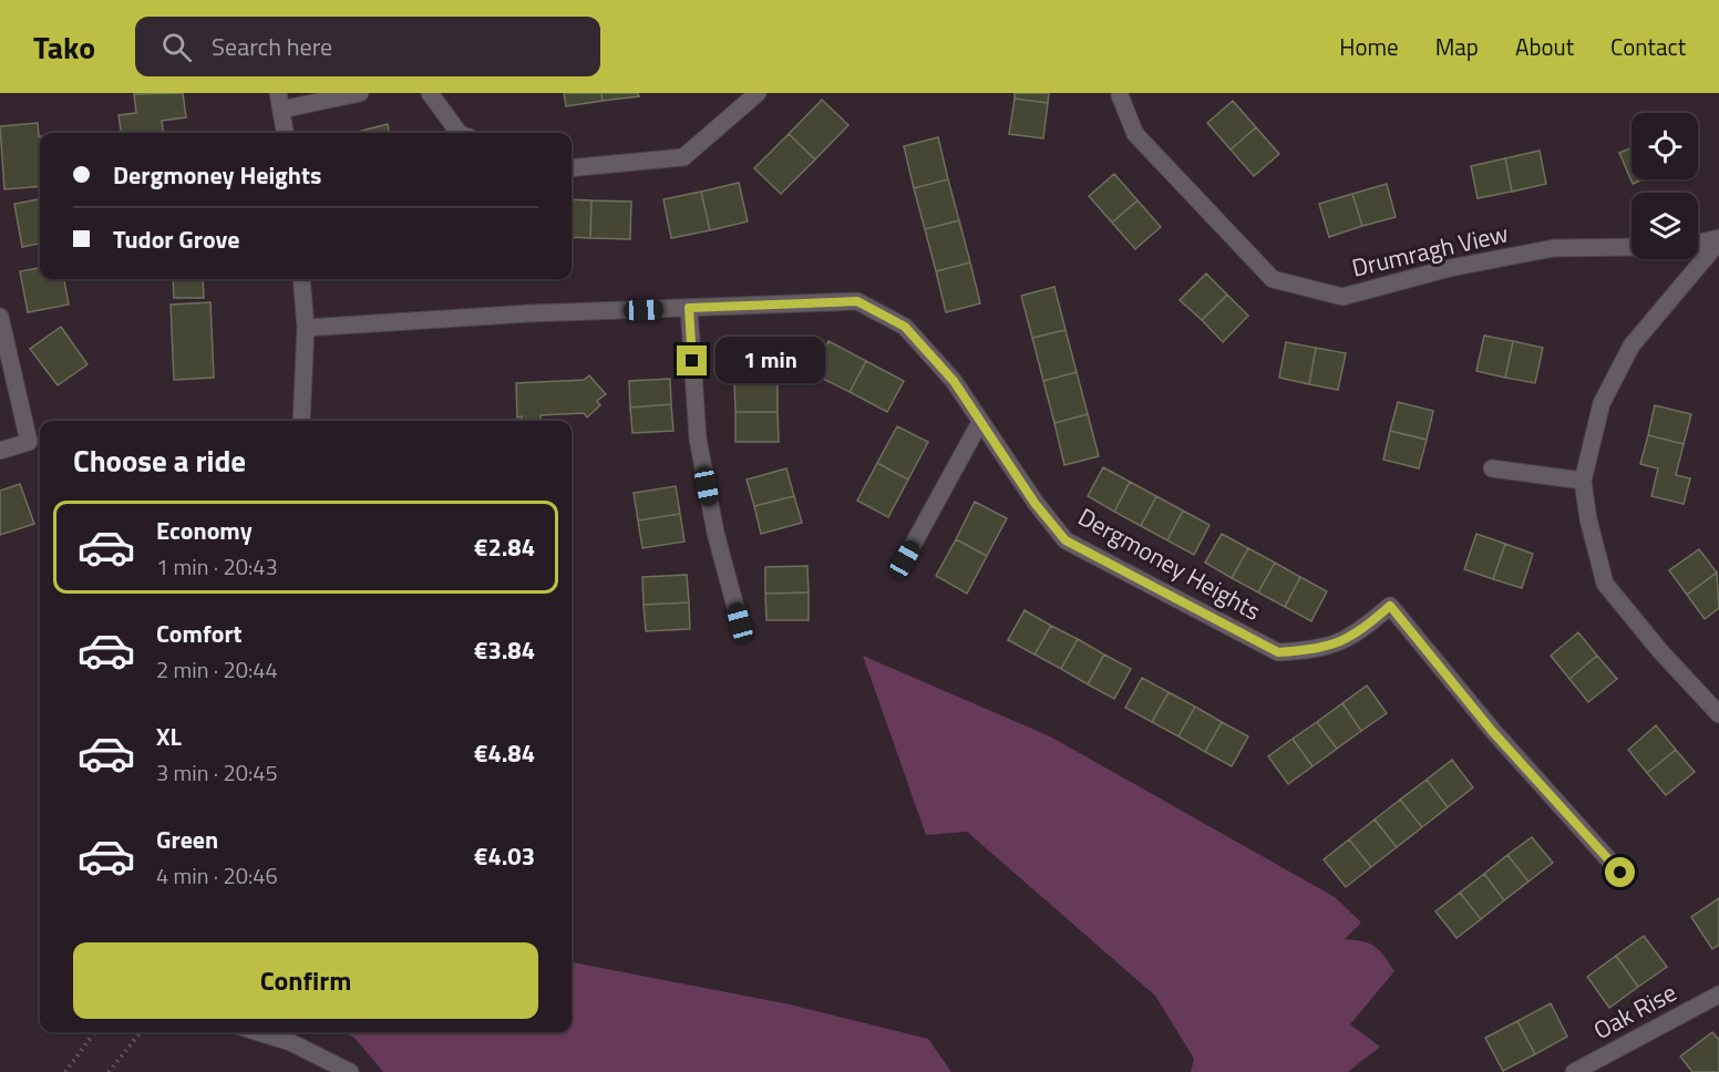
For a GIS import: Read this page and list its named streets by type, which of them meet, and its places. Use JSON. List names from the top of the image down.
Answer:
{
  "streets": {
    "street": ["Drumragh View", "Dergmoney Heights", "Oak Rise"]
  },
  "page": {
    "header": "Tako",
    "search": "Search here",
    "nav": [
      "Home",
      "Map",
      "About",
      "Contact"
    ],
    "banner": ["Dergmoney Heights", "Tudor Grove"],
    "bubble": "1 min",
    "heading": "Choose a ride",
    "list": [
      {
        "name": "Economy",
        "note": "1 min · 20:43",
        "value": "€2.84"
      },
      {
        "name": "Comfort",
        "note": "2 min · 20:44",
        "value": "€3.84"
      },
      {
        "name": "XL",
        "note": "3 min · 20:45",
        "value": "€4.84"
      },
      {
        "name": "Green",
        "note": "4 min · 20:46",
        "value": "€4.03"
      }
    ],
    "buttons": "Confirm"
  }
}
